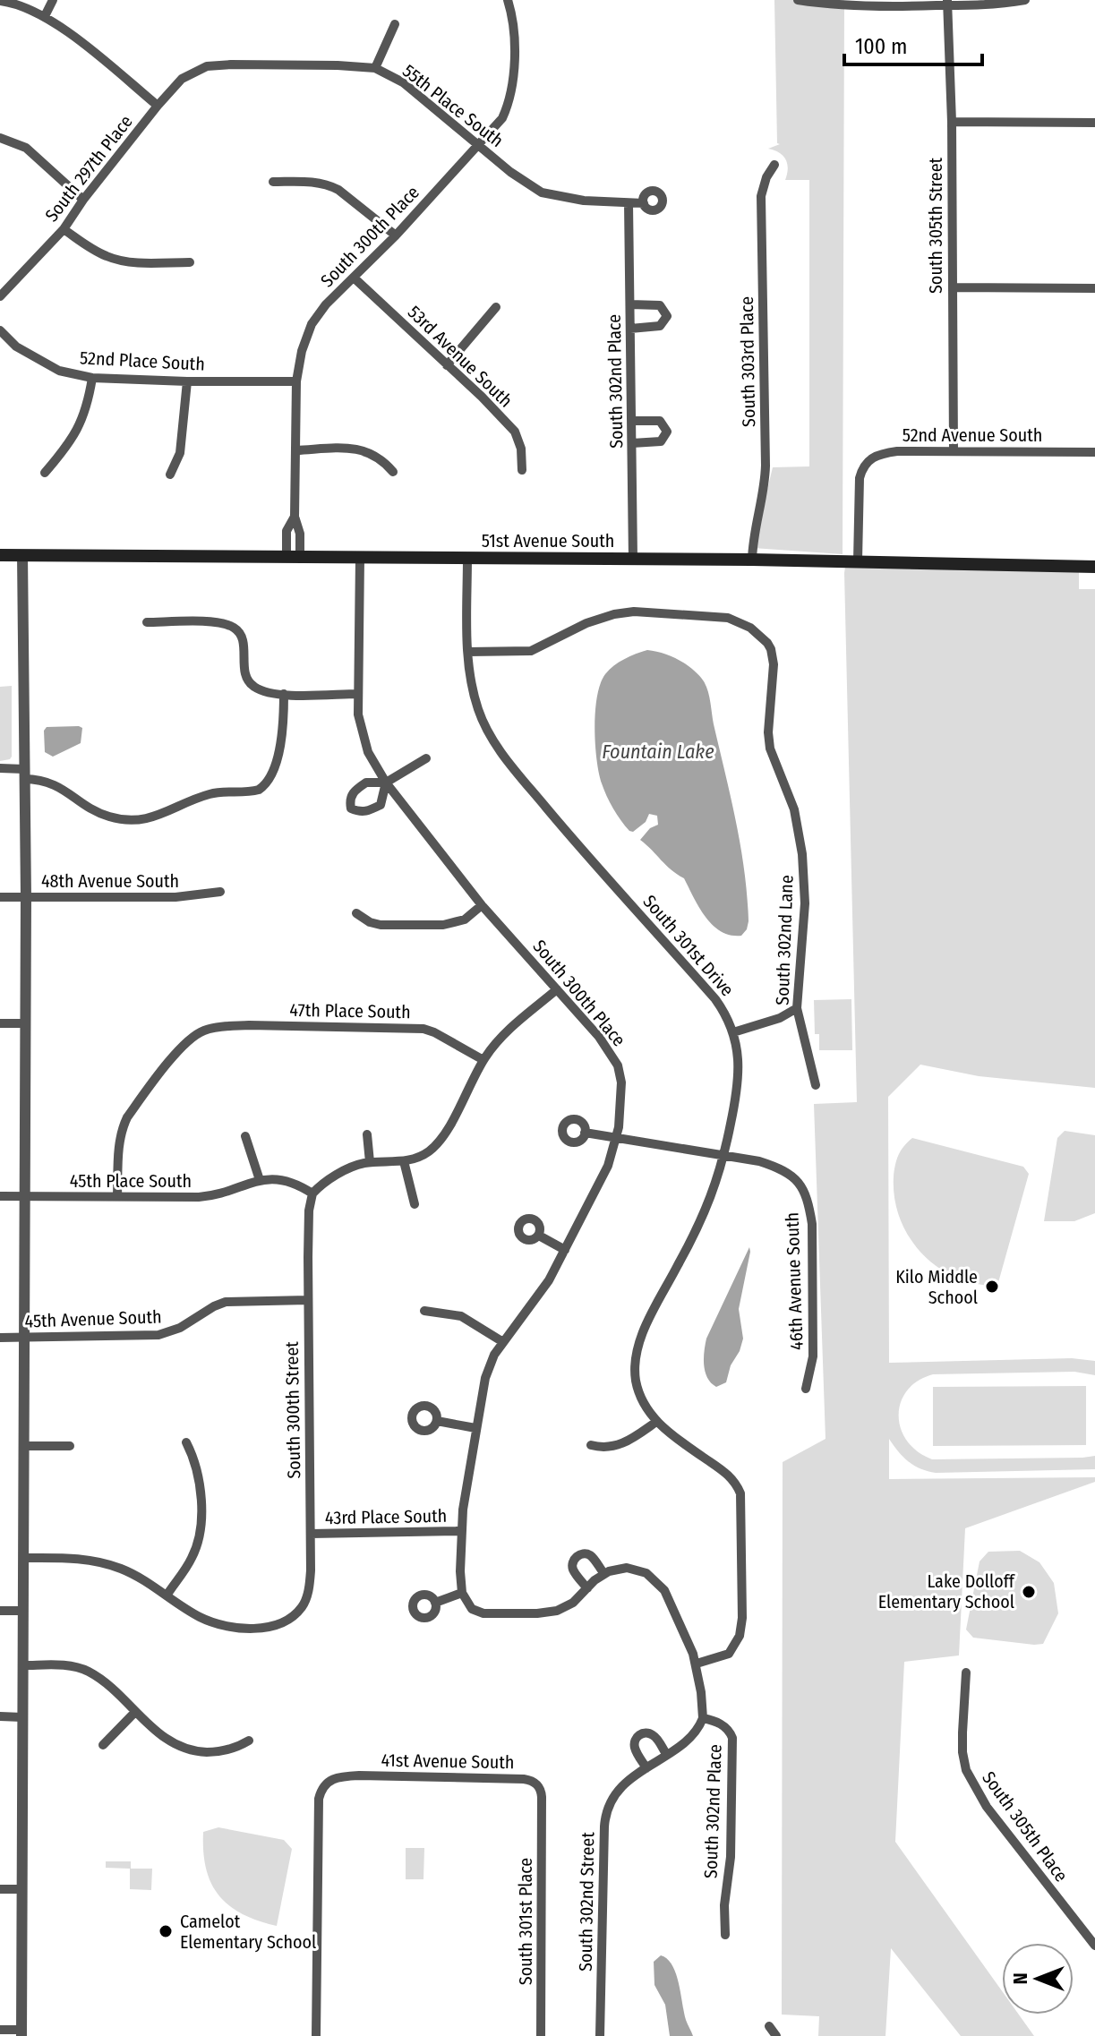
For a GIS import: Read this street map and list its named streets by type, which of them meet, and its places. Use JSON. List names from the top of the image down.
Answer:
{
  "streets": {
    "main road": ["51st Avenue South"],
    "street": [
      "55th Place South",
      "South 297th Place",
      "South 305th Street",
      "South 300th Place",
      "53rd Avenue South",
      "52nd Place South",
      "South 303rd Place",
      "South 302nd Place",
      "52nd Avenue South",
      "48th Avenue South",
      "South 302nd Lane",
      "South 301st Drive",
      "47th Place South",
      "45th Place South",
      "46th Avenue South",
      "45th Avenue South",
      "South 300th Street",
      "43rd Place South",
      "41st Avenue South",
      "South 305th Place",
      "South 302nd Street",
      "South 301st Place"
    ]
  },
  "crossings": [
    ["55th Place South", "South 297th Place"],
    ["55th Place South", "South 300th Place"],
    ["55th Place South", "South 302nd Place"],
    ["South 305th Street", "52nd Avenue South"],
    ["South 300th Place", "53rd Avenue South"],
    ["South 300th Place", "52nd Place South"],
    ["South 300th Place", "51st Avenue South"],
    ["South 300th Place", "46th Avenue South"],
    ["South 300th Place", "43rd Place South"],
    ["South 303rd Place", "51st Avenue South"],
    ["South 302nd Place", "51st Avenue South"],
    ["52nd Avenue South", "51st Avenue South"],
    ["51st Avenue South", "South 301st Drive"],
    ["South 302nd Lane", "South 301st Drive"],
    ["South 301st Drive", "46th Avenue South"],
    ["47th Place South", "45th Place South"],
    ["45th Place South", "South 300th Street"],
    ["45th Avenue South", "South 300th Street"],
    ["South 300th Street", "43rd Place South"],
    ["41st Avenue South", "South 301st Place"]
  ],
  "water": ["Fountain Lake"],
  "places": ["Kilo Middle School", "Lake Dolloff Elementary School", "Camelot Elementary School"],
  "scale_bar": "100 m",
  "north": "left"
}
